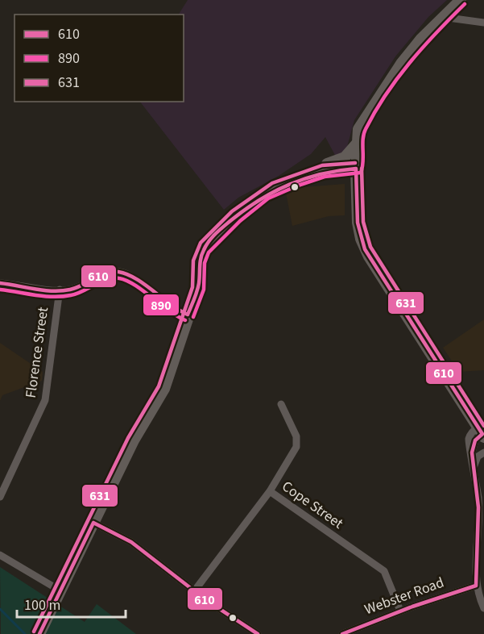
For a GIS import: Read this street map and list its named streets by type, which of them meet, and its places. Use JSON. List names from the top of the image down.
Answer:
{
  "streets": {
    "street": ["Florence Street", "Cope Street", "Webster Road"]
  },
  "crossings": [
    ["Cope Street", "Webster Road"]
  ],
  "lines": ["transit line 890", "transit line 631", "transit line 610"],
  "legend": ["610", "890", "631"],
  "scale_bar": "100 m"
}
